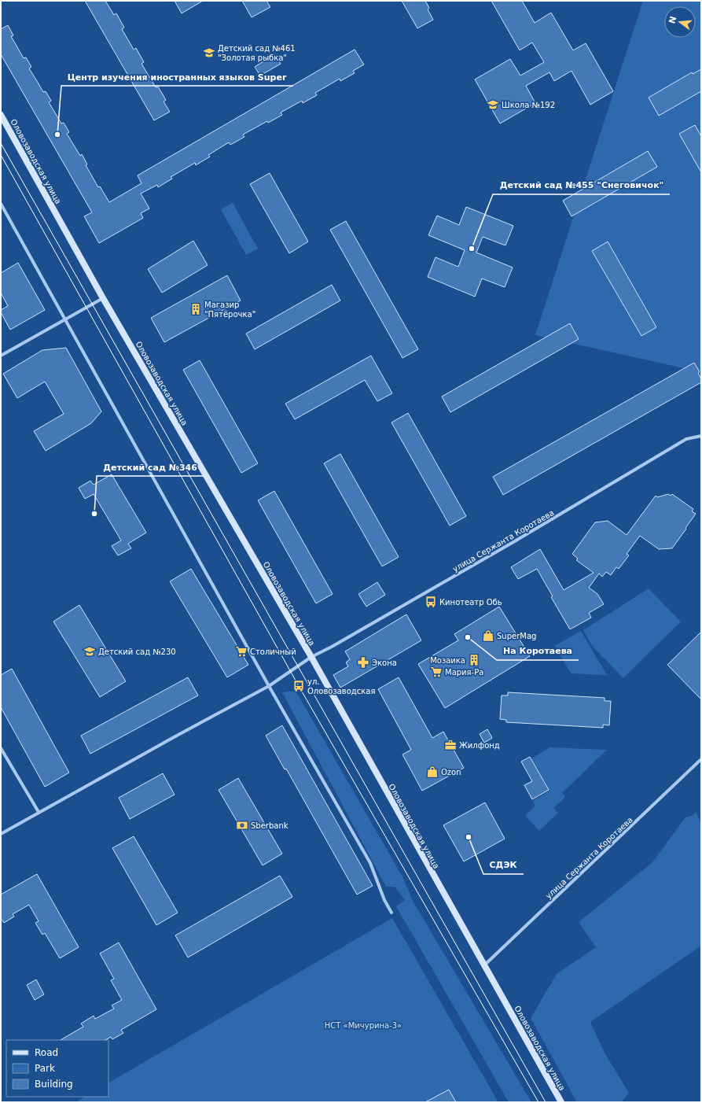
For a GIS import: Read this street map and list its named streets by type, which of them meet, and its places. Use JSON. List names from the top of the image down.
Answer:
{
  "streets": {
    "street": ["Оловозаводская улица", "улица Сержанта Коротаева"]
  },
  "crossings": [
    ["Оловозаводская улица", "улица Сержанта Коротаева"]
  ],
  "parks": ["НСТ «Мичурина-3»"],
  "places": {
    "school or university": ["Детский сад №461 \"Золотая рыбка\"", "Школа №192", "Детский сад №230"],
    "other": [
      "Центр изучения иностранных языков Super",
      "Детский сад №455 \"Снеговичок\"",
      "Детский сад №346",
      "На Коротаева",
      "СДЭК"
    ],
    "building": ["Магазир \"Пятёрочка\"", "Мозаика"],
    "bus stop": ["Кинотеатр Обь", "ул. Оловозаводская"],
    "shop": ["SuperMag", "Ozon"],
    "supermarket": ["Столичный", "Мария-Ра"],
    "pharmacy": ["Экона"],
    "office": ["Жилфонд"],
    "bank": ["Sberbank"]
  },
  "legend": ["Road", "Park", "Building"],
  "north": "left"
}
